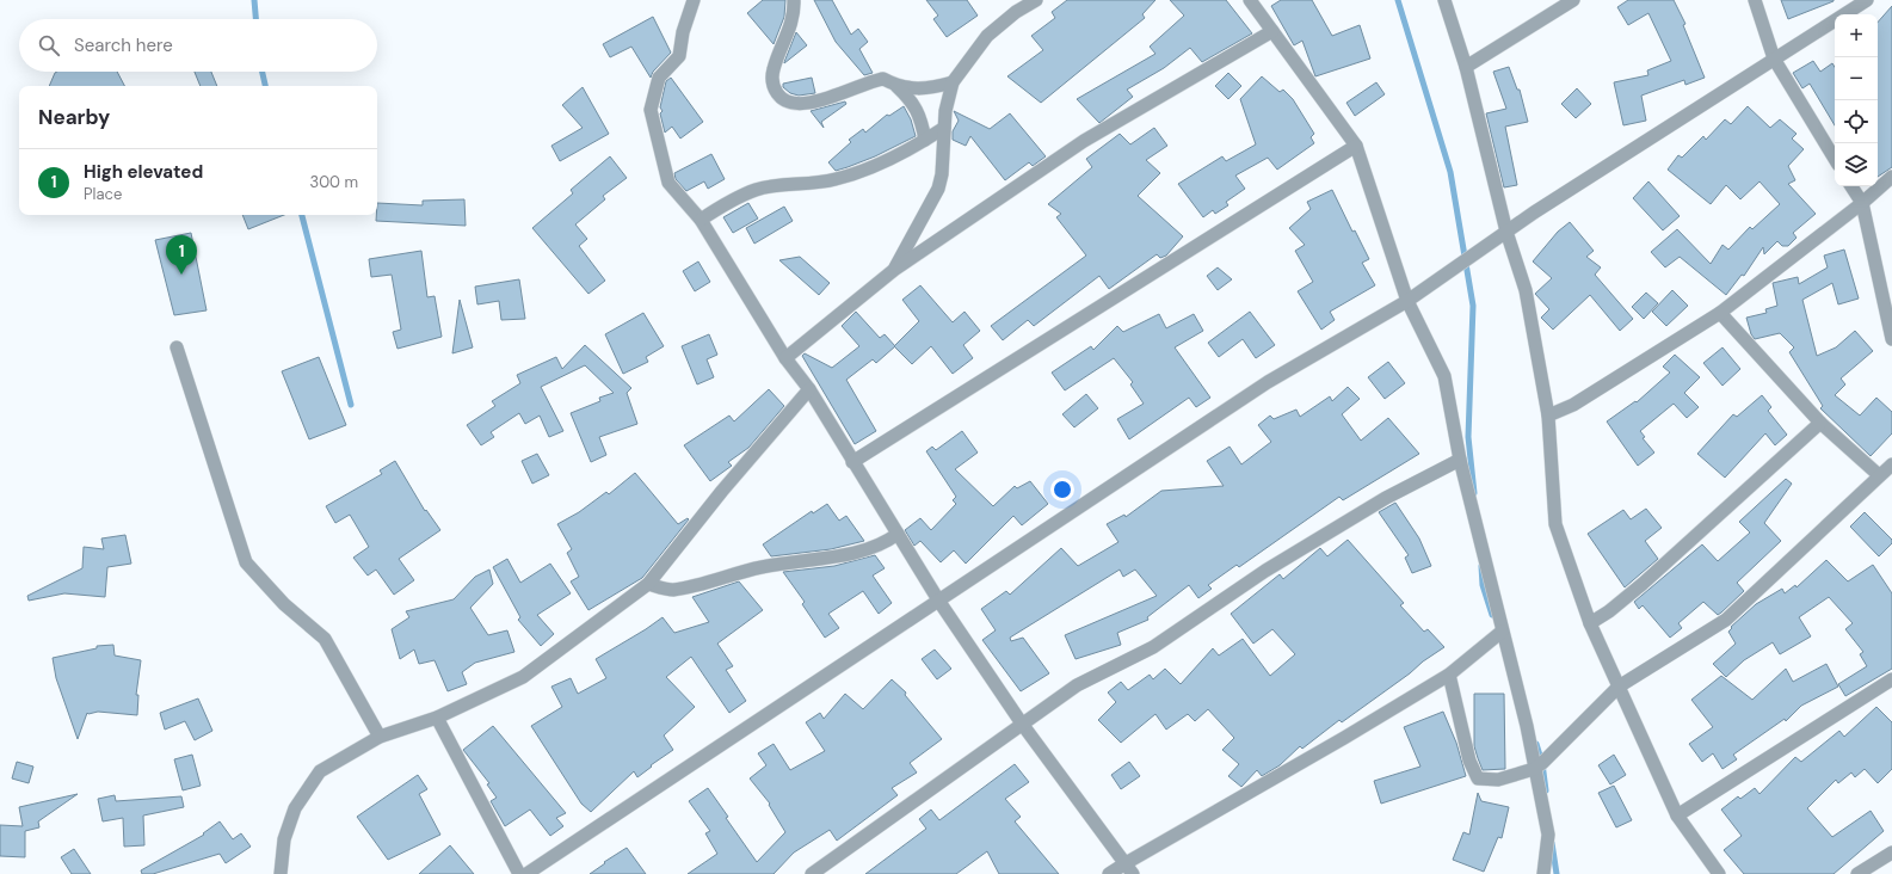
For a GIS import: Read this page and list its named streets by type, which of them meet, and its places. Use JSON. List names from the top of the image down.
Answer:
{
  "page": {
    "map_buttons": ["+", "−"],
    "search": "Search here",
    "heading": "Nearby",
    "list": [
      {
        "mark": "1",
        "name": "High elevated",
        "note": "Place",
        "value": "300 m"
      }
    ],
    "pins": "1"
  }
}
